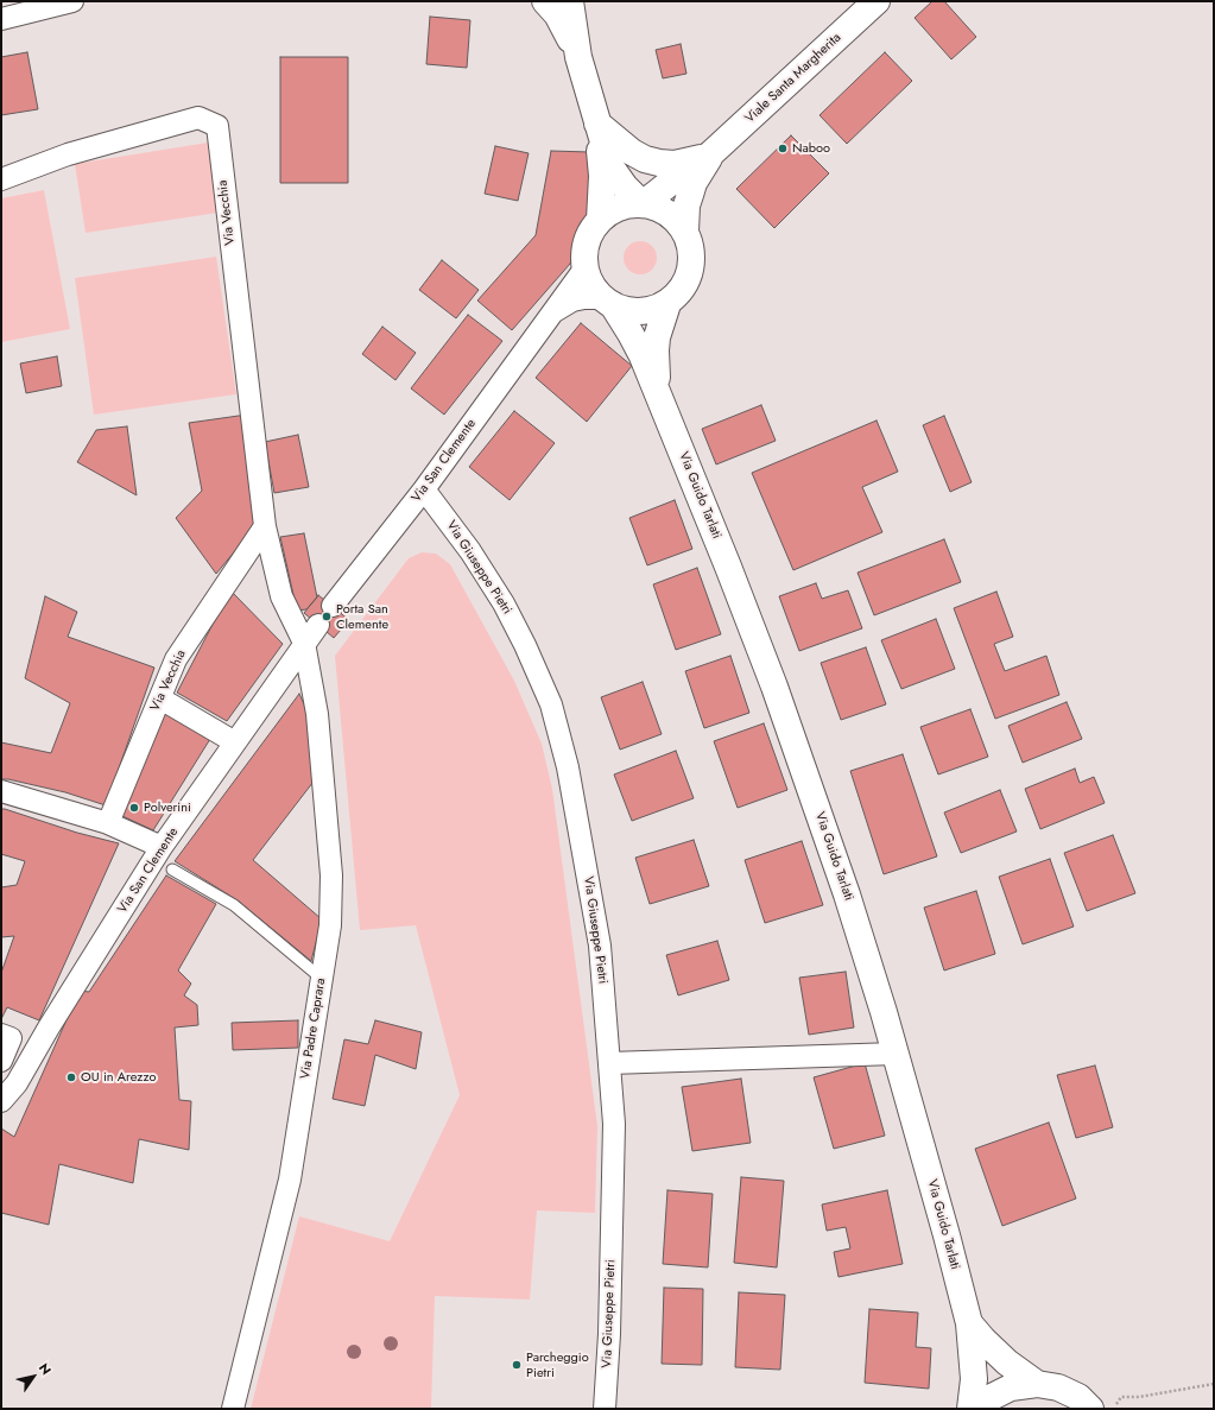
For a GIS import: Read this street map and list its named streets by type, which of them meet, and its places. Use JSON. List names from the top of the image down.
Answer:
{
  "streets": {
    "main road": ["Viale Santa Margherita", "Via Guido Tarlati"],
    "street": [
      "Via Vecchia",
      "Via San Clemente",
      "Via Giuseppe Pietri",
      "Via Padre Caprara"
    ]
  },
  "crossings": [
    ["Viale Santa Margherita", "Via Guido Tarlati"],
    ["Via Vecchia", "Via San Clemente"],
    ["Via Vecchia", "Via Padre Caprara"],
    ["Via San Clemente", "Via Giuseppe Pietri"],
    ["Via San Clemente", "Via Padre Caprara"]
  ],
  "places": [
    "Naboo",
    "Porta San Clemente",
    "Polverini",
    "OU in Arezzo",
    "Parcheggio Pietri"
  ],
  "north": "top right"
}
